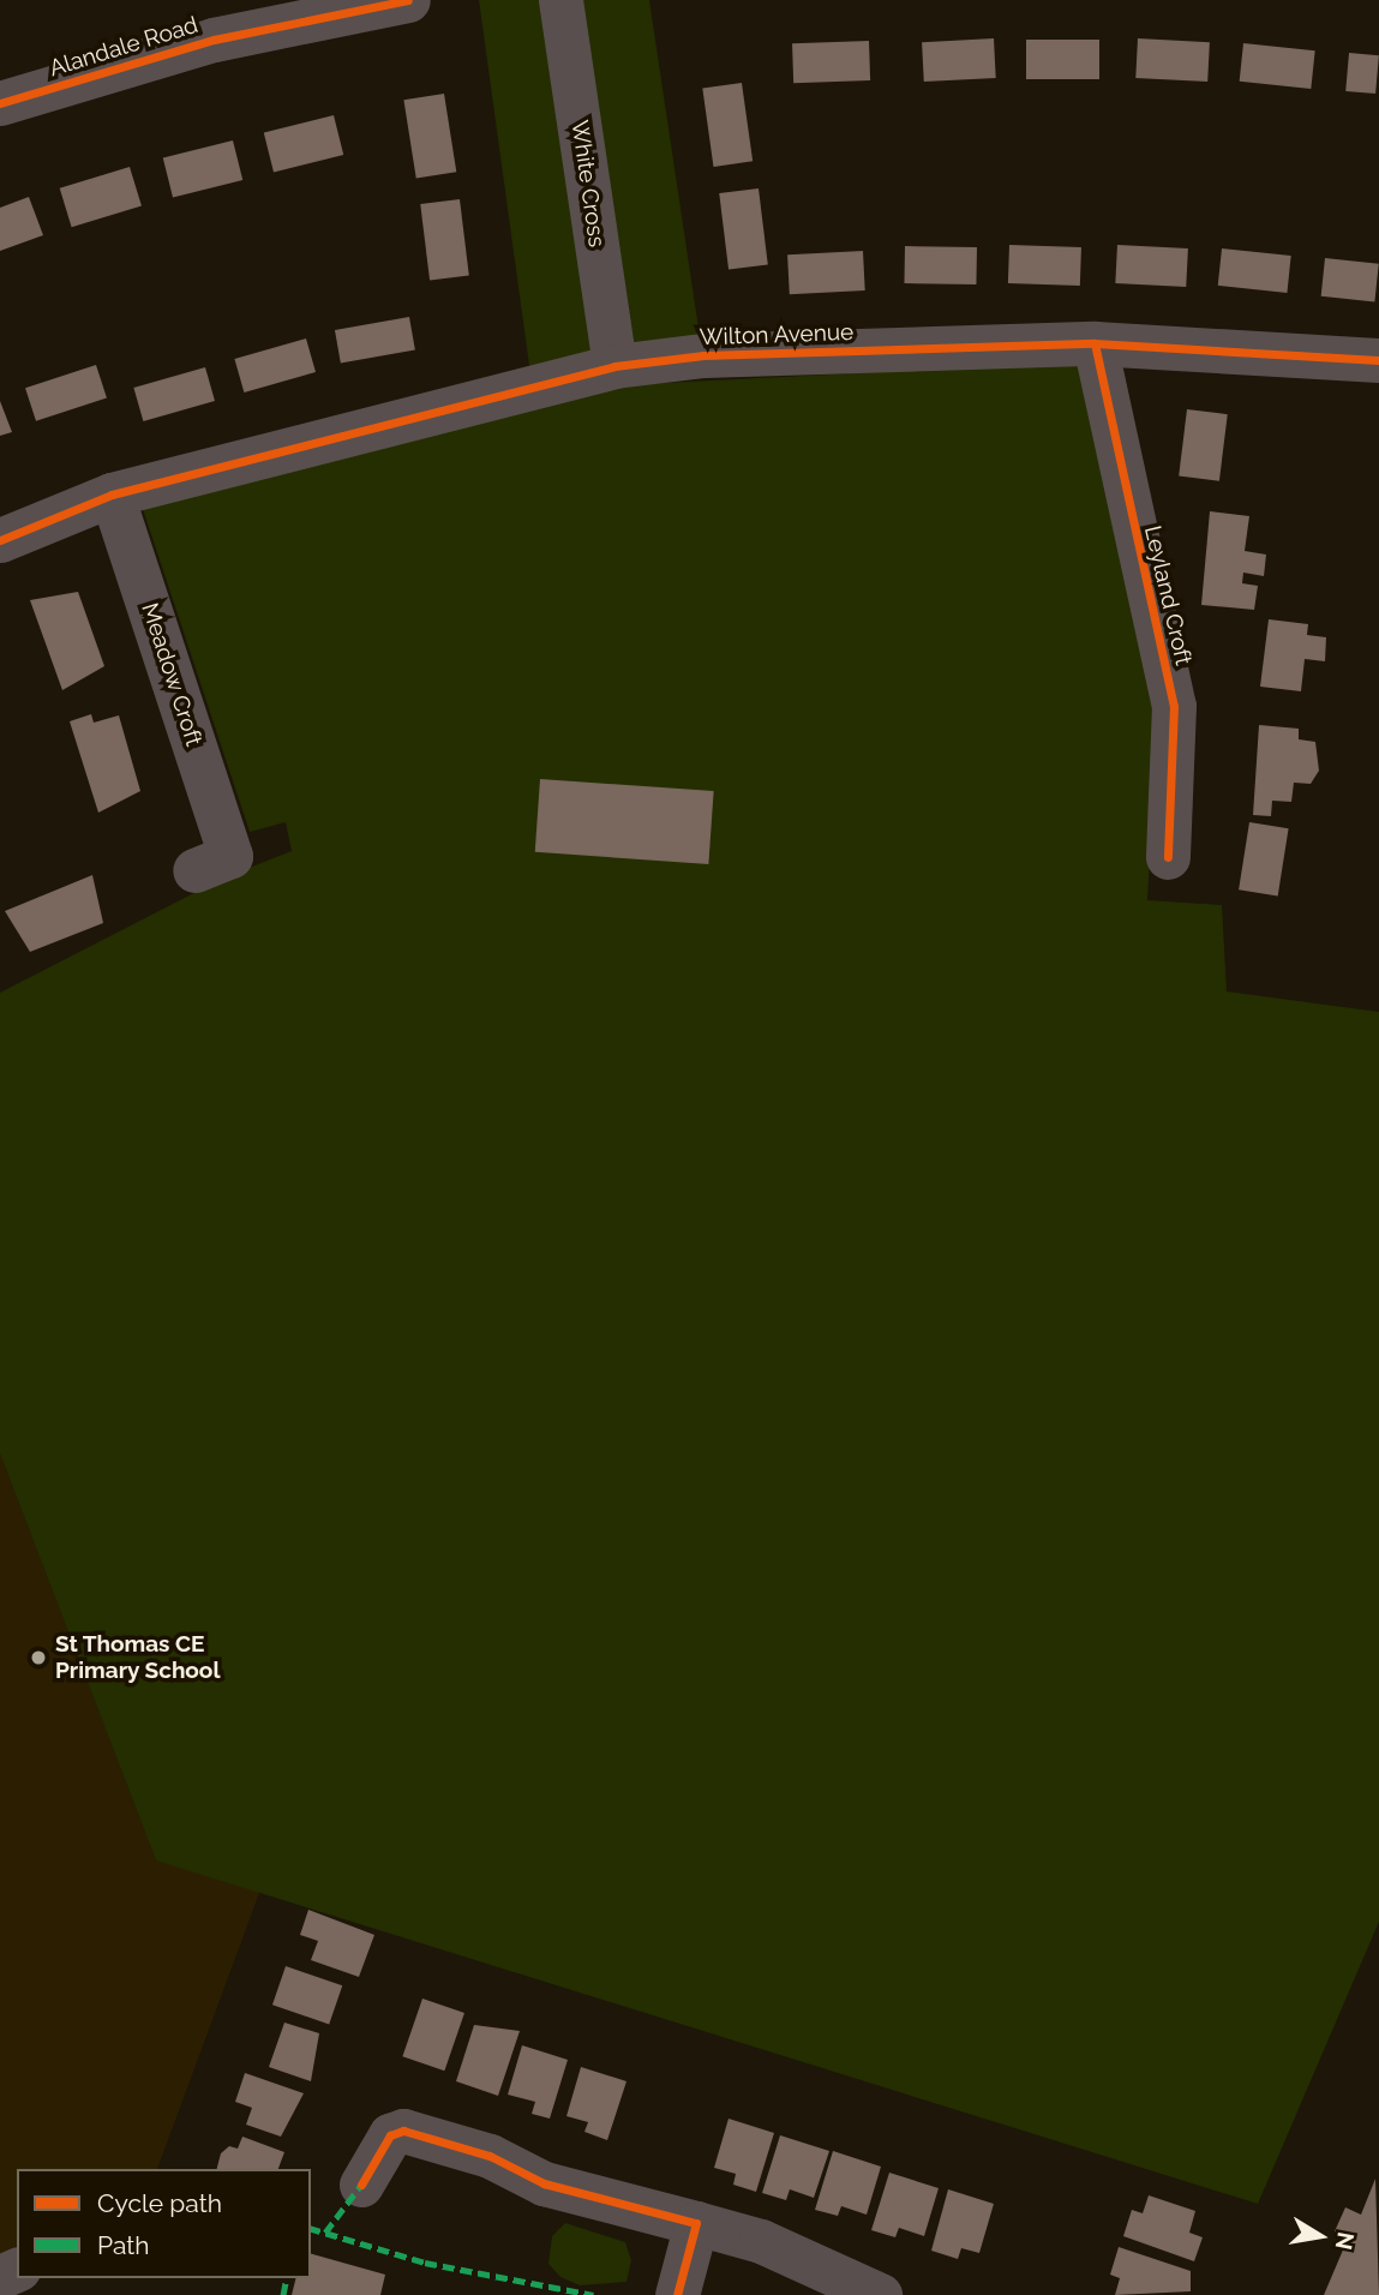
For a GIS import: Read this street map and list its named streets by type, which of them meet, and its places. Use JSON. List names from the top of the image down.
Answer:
{
  "streets": {
    "street": [
      "Alandale Road",
      "White Cross",
      "Wilton Avenue",
      "Leyland Croft",
      "Meadow Croft"
    ]
  },
  "crossings": [
    ["White Cross", "Wilton Avenue"],
    ["Wilton Avenue", "Leyland Croft"],
    ["Wilton Avenue", "Meadow Croft"]
  ],
  "places": ["St Thomas CE Primary School"],
  "legend": ["Cycle path", "Path"],
  "north": "right"
}
